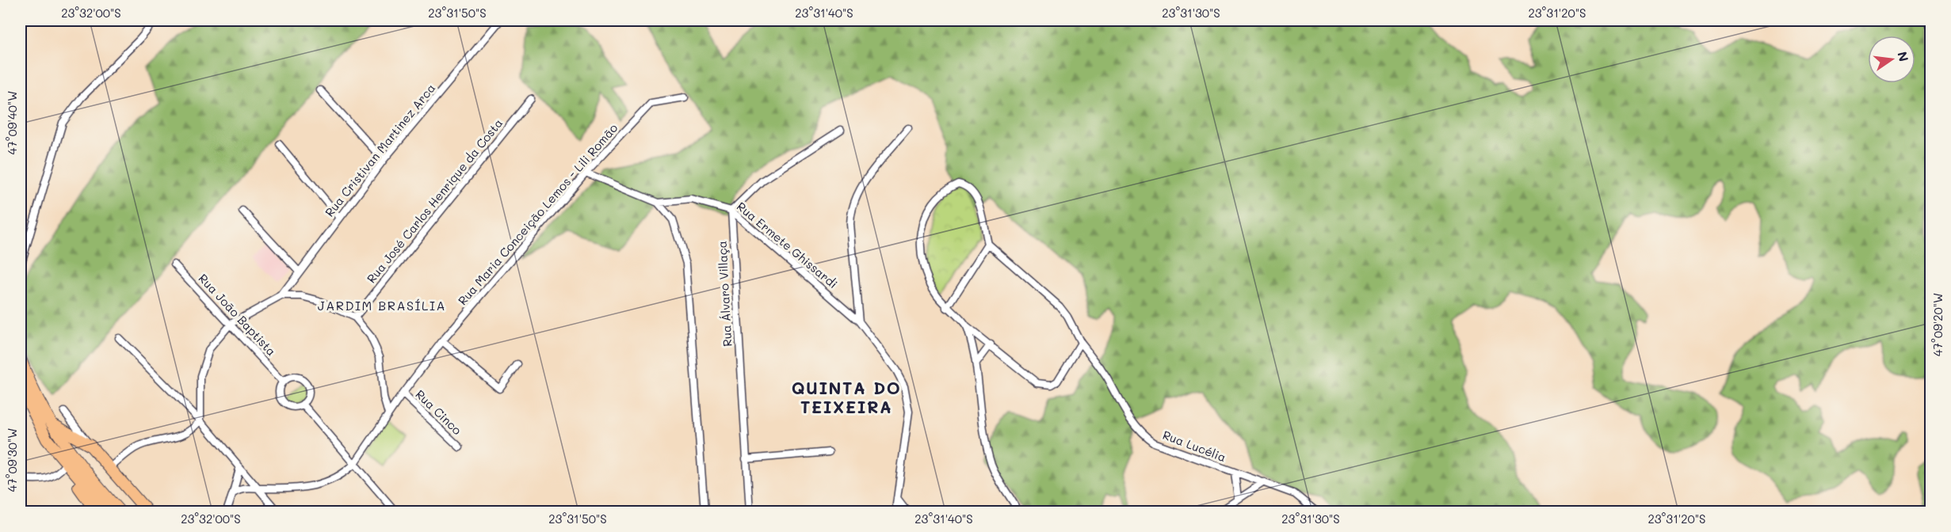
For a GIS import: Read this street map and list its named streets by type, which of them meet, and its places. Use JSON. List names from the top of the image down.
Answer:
{
  "streets": {
    "street": [
      "Rua Cristivan Martinez Arca",
      "Rua José Carlos Henrique da Costa",
      "Rua Maria Conceição Lemos - Lili Romão",
      "Rua Ermete Ghissardi",
      "Rua Álvaro Villaça",
      "Rua João Baptista",
      "Rua Cinco",
      "Rua Lucélia"
    ]
  },
  "crossings": [
    ["Rua Maria Conceição Lemos - Lili Romão", "Rua Ermete Ghissardi"],
    ["Rua Maria Conceição Lemos - Lili Romão", "Rua Cinco"],
    ["Rua Ermete Ghissardi", "Rua Álvaro Villaça"]
  ],
  "districts": ["JARDIM BRASÍLIA", "QUINTA DO TEIXEIRA"],
  "north": "right",
  "coordinates": [
    "23°32'00\"S",
    "23°31'50\"S",
    "23°31'40\"S",
    "23°31'30\"S",
    "23°31'20\"S",
    "47°09'40\"W",
    "47°09'20\"W",
    "47°09'30\"W"
  ]
}
